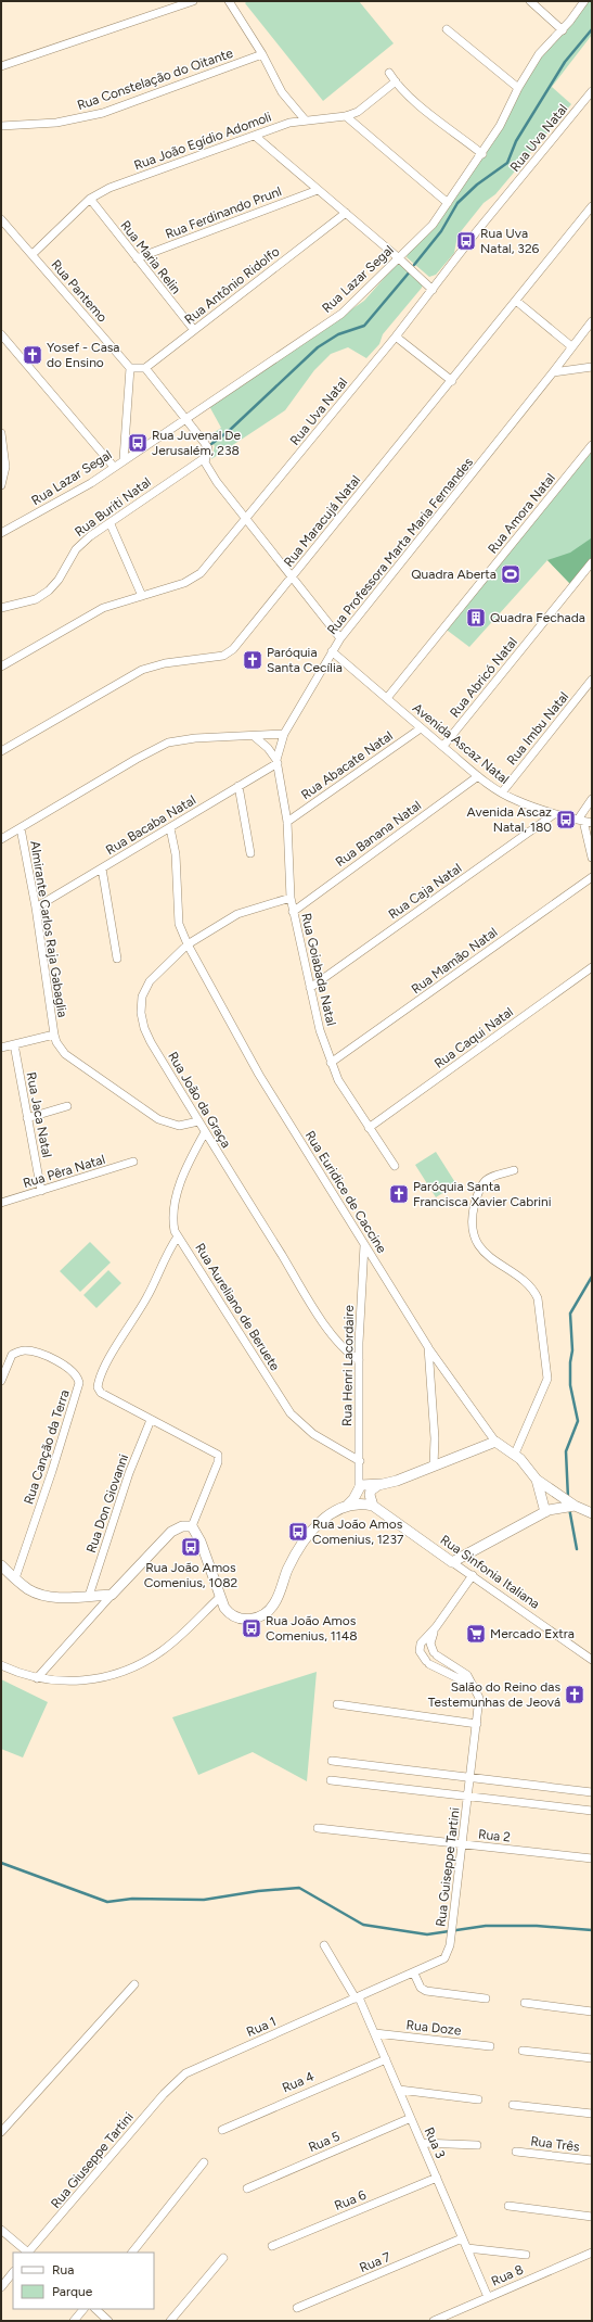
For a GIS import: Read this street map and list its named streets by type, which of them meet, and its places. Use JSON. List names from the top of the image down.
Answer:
{
  "streets": {
    "street": [
      "Rua Constelação do Oitante",
      "Rua Uva Natal",
      "Rua João Egídio Adomoli",
      "Rua Ferdinando Prunl",
      "Rua Maria Relin",
      "Rua Lazar Segal",
      "Rua Antônio Ridolfo",
      "Rua Pantemo",
      "Rua Buriti Natal",
      "Rua Amora Natal",
      "Rua Maracujá Natal",
      "Rua Professora Marta Maria Fernandes",
      "Rua Abricó Natal",
      "Rua Imbu Natal",
      "Avenida Ascaz Natal",
      "Rua Abacate Natal",
      "Rua Bacaba Natal",
      "Rua Banana Natal",
      "Rua Caja Natal",
      "Almirante Carlos Raja Gabaglia",
      "Rua Mamão Natal",
      "Rua Goiabada Natal",
      "Rua Caqui Natal",
      "Rua João da Graça",
      "Rua Jaca Natal",
      "Rua Pêra Natal",
      "Rua Euridice de Caccine",
      "Rua Aureliano de Beruete",
      "Rua Henri Lacordaire",
      "Rua Canção da Terra",
      "Rua Don Giovanni",
      "Rua Sinfonia Italiana",
      "Rua 2",
      "Rua Guiseppe Tartini",
      "Rua 1",
      "Rua Doze",
      "Rua 4",
      "Rua 5",
      "Rua 3",
      "Rua Três",
      "Rua Giuseppe Tartini",
      "Rua 6",
      "Rua 7",
      "Rua 8"
    ]
  },
  "crossings": [
    ["Rua João Egídio Adomoli", "Rua Maria Relin"],
    ["Rua João Egídio Adomoli", "Rua Pantemo"],
    ["Rua Ferdinando Prunl", "Rua Maria Relin"],
    ["Rua Maria Relin", "Rua Antônio Ridolfo"],
    ["Rua Amora Natal", "Avenida Ascaz Natal"],
    ["Rua Professora Marta Maria Fernandes", "Avenida Ascaz Natal"],
    ["Rua Professora Marta Maria Fernandes", "Rua Goiabada Natal"],
    ["Rua Abricó Natal", "Avenida Ascaz Natal"],
    ["Rua Imbu Natal", "Avenida Ascaz Natal"],
    ["Avenida Ascaz Natal", "Rua Abacate Natal"],
    ["Avenida Ascaz Natal", "Rua Banana Natal"],
    ["Avenida Ascaz Natal", "Rua Caja Natal"],
    ["Rua Abacate Natal", "Rua Goiabada Natal"],
    ["Rua Bacaba Natal", "Almirante Carlos Raja Gabaglia"],
    ["Rua Bacaba Natal", "Rua Goiabada Natal"],
    ["Rua Bacaba Natal", "Rua Euridice de Caccine"],
    ["Rua Banana Natal", "Rua Goiabada Natal"],
    ["Rua Caja Natal", "Rua Goiabada Natal"],
    ["Rua Mamão Natal", "Rua Goiabada Natal"],
    ["Rua Goiabada Natal", "Rua Caqui Natal"],
    ["Rua Goiabada Natal", "Rua João da Graça"],
    ["Rua João da Graça", "Rua Euridice de Caccine"],
    ["Rua João da Graça", "Rua Aureliano de Beruete"],
    ["Rua João da Graça", "Rua Henri Lacordaire"],
    ["Rua Jaca Natal", "Rua Pêra Natal"],
    ["Rua Euridice de Caccine", "Rua Henri Lacordaire"],
    ["Rua Aureliano de Beruete", "Rua Henri Lacordaire"],
    ["Rua Sinfonia Italiana", "Rua Guiseppe Tartini"],
    ["Rua 2", "Rua Guiseppe Tartini"],
    ["Rua Guiseppe Tartini", "Rua 1"],
    ["Rua Guiseppe Tartini", "Rua 3"],
    ["Rua 1", "Rua 3"],
    ["Rua 1", "Rua Giuseppe Tartini"],
    ["Rua Doze", "Rua 3"],
    ["Rua 4", "Rua 3"],
    ["Rua 5", "Rua 3"],
    ["Rua 3", "Rua 6"],
    ["Rua 3", "Rua 7"],
    ["Rua 3", "Rua 8"]
  ],
  "places": {
    "bus stop": [
      "Rua Uva Natal, 326",
      "Rua Juvenal De Jerusalém, 238",
      "Avenida Ascaz Natal, 180",
      "Rua João Amos Comenius, 1237",
      "Rua João Amos Comenius, 1082",
      "Rua João Amos Comenius, 1148"
    ],
    "church": [
      "Yosef - Casa do Ensino",
      "Paróquia Santa Cecília",
      "Paróquia Santa Francisca Xavier Cabrini",
      "Salão do Reino das Testemunhas de Jeová"
    ],
    "sports": ["Quadra Aberta"],
    "building": ["Quadra Fechada"],
    "supermarket": ["Mercado Extra"]
  },
  "legend": ["Rua", "Parque"]
}
